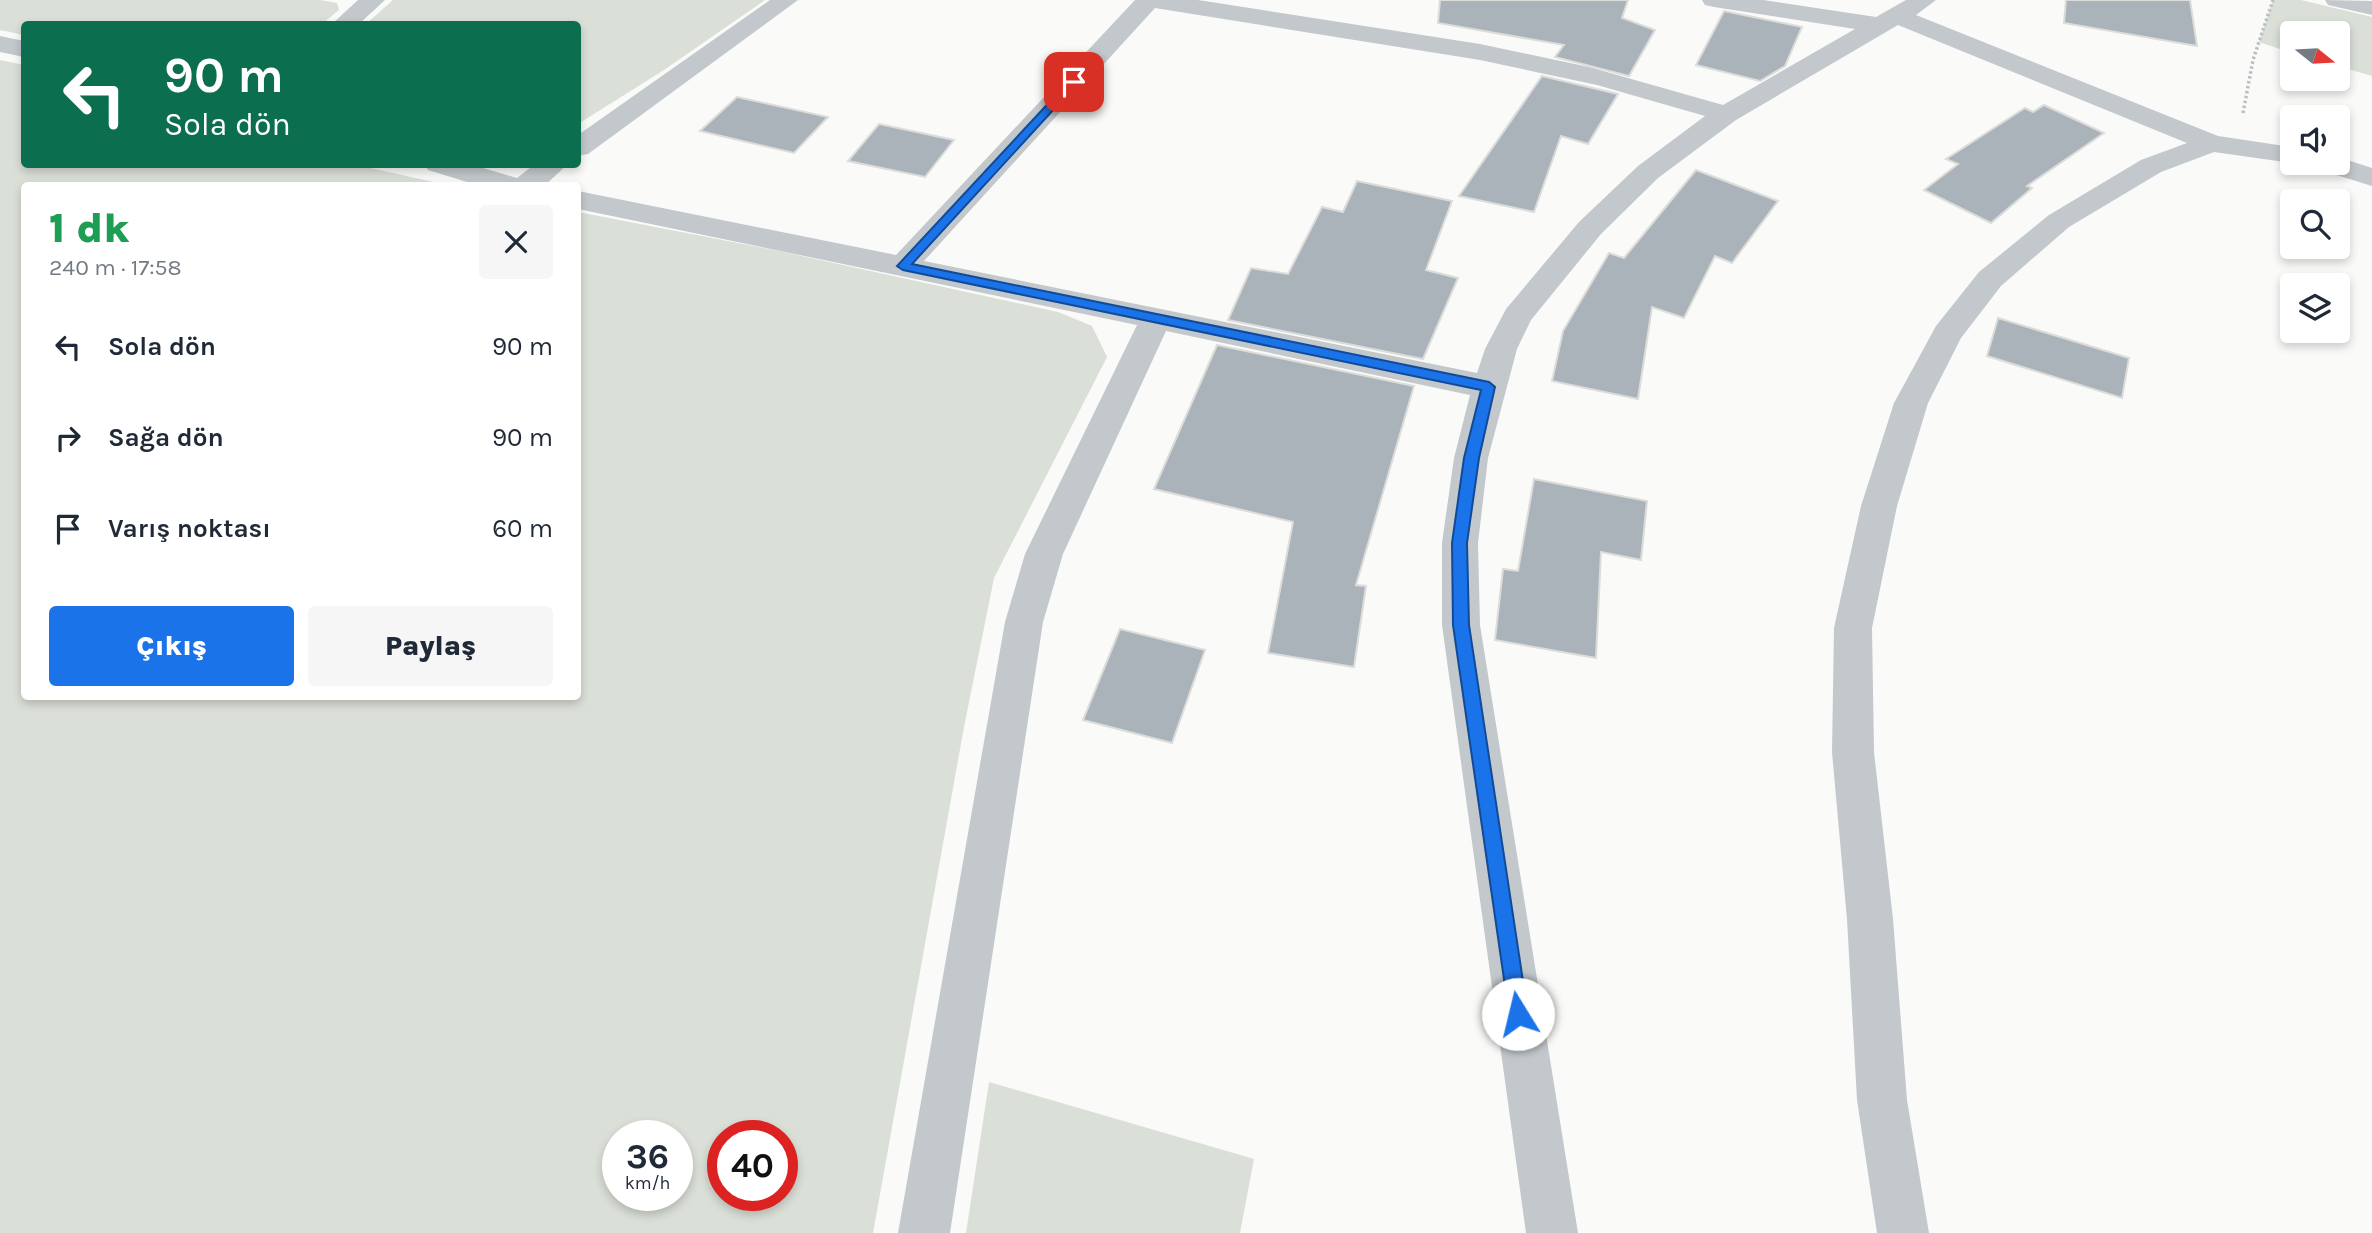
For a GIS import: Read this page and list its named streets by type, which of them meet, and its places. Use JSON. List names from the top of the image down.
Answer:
{
  "north": "right",
  "page": {
    "turn": ["90 m", "Sola dön"],
    "heading": ["1 dk", "240 m · 17:58"],
    "list": [
      {
        "name": "Sola dön",
        "value": "90 m"
      },
      {
        "name": "Sağa dön",
        "value": "90 m"
      },
      {
        "name": "Varış noktası",
        "value": "60 m"
      }
    ],
    "buttons": ["Çıkış", "Paylaş"],
    "speed": "36 km/h",
    "limit": "40"
  }
}
